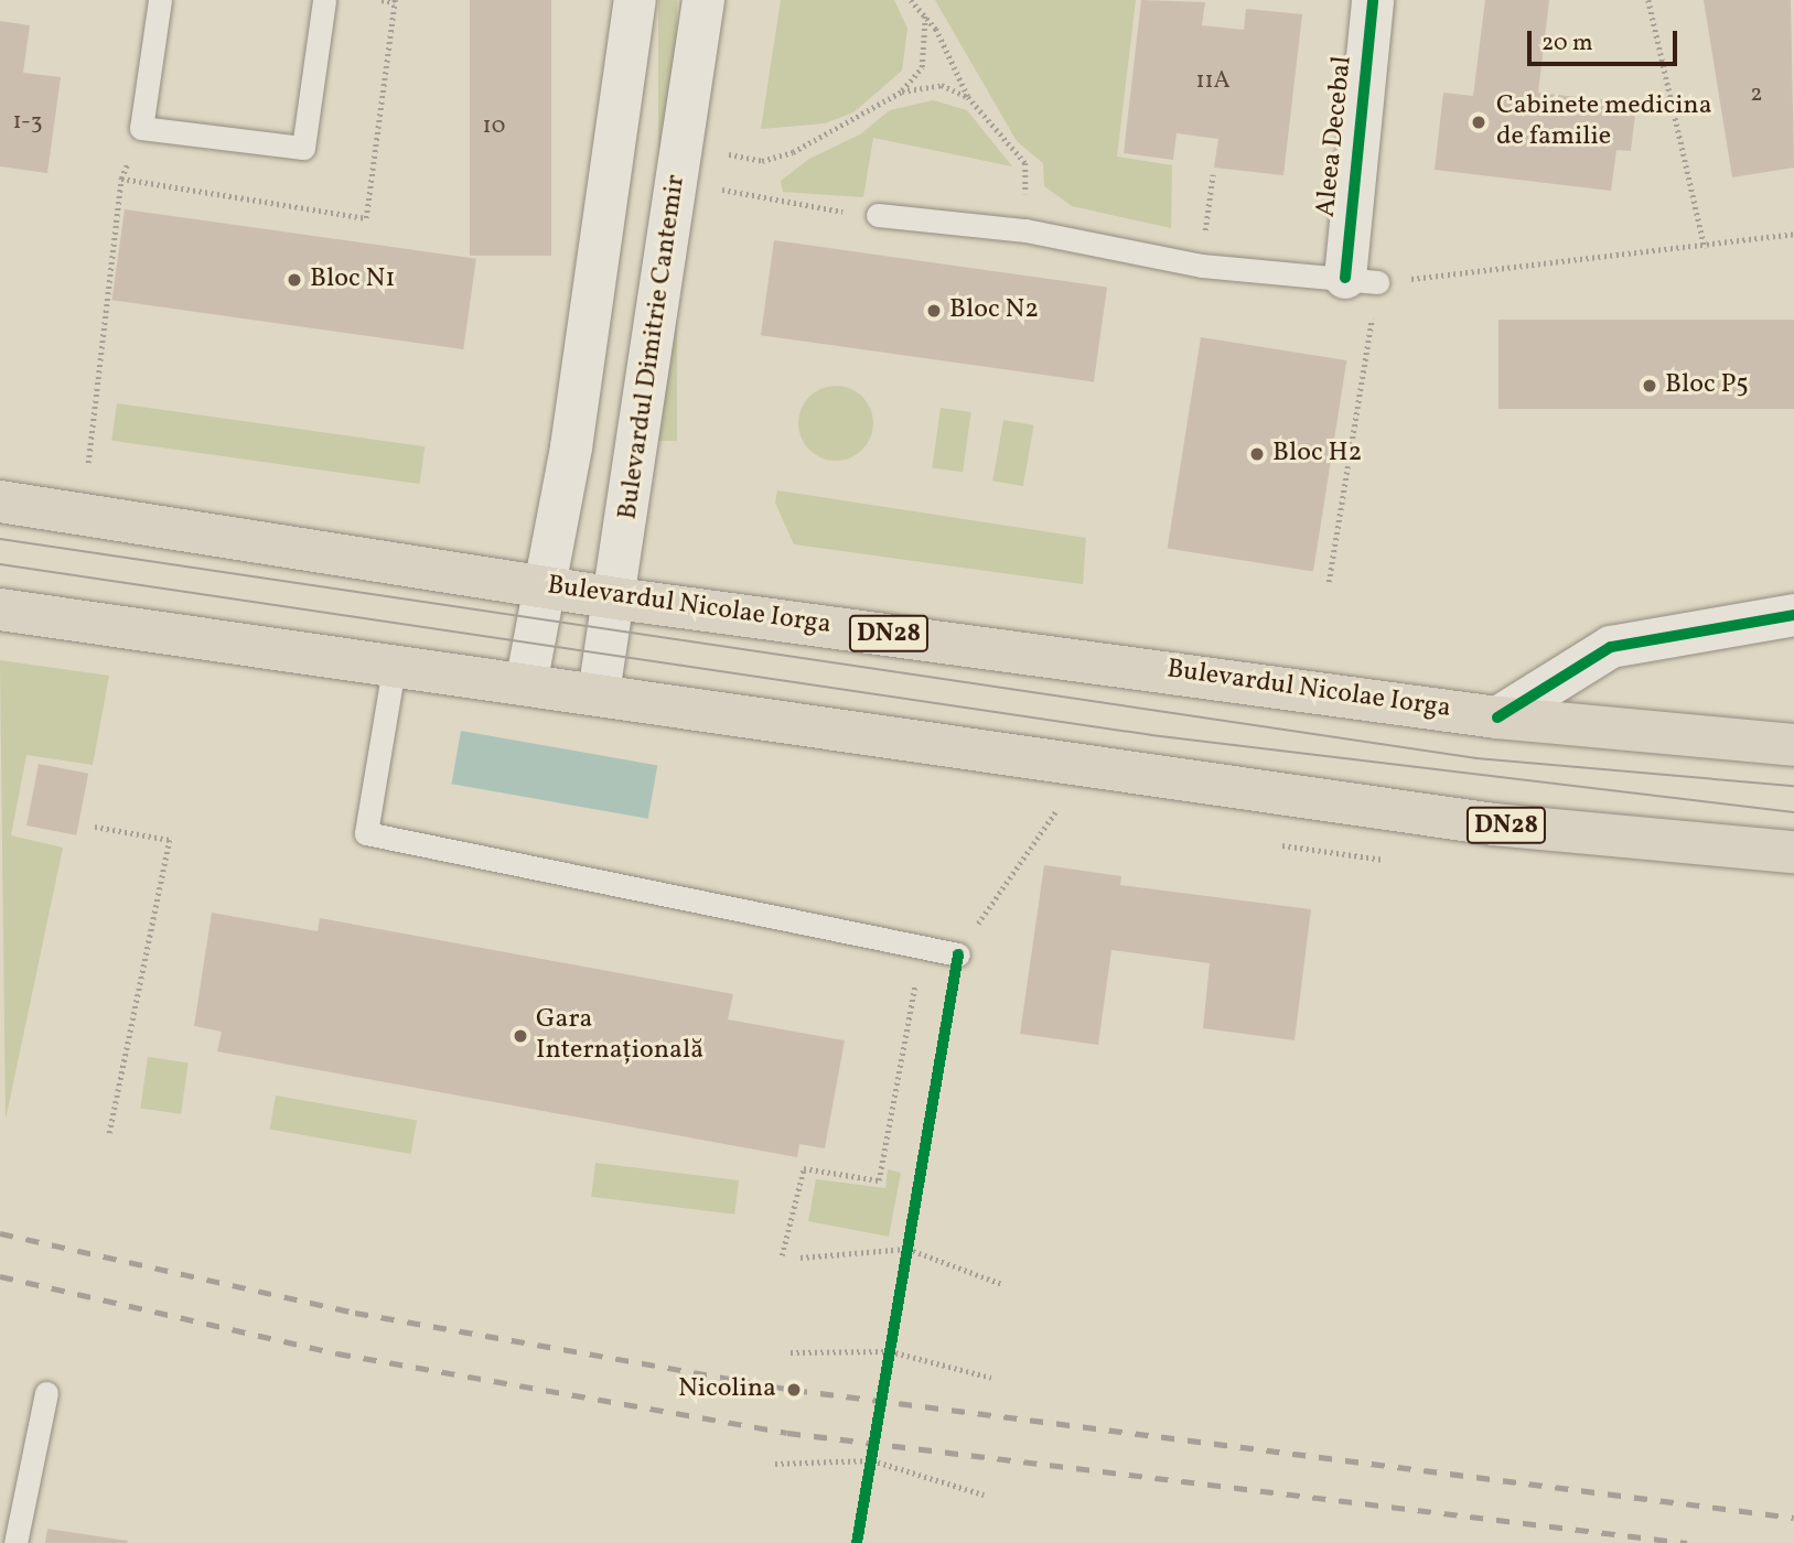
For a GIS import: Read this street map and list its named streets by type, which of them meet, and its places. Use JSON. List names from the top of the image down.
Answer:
{
  "streets": {
    "main road": [
      "Aleea Decebal",
      "Bulevardul Dimitrie Cantemir",
      "Bulevardul Nicolae Iorga",
      "DN28"
    ]
  },
  "crossings": [
    ["Bulevardul Dimitrie Cantemir", "Bulevardul Nicolae Iorga"],
    ["Bulevardul Dimitrie Cantemir", "DN28"]
  ],
  "places": [
    "Cabinete medicina de familie",
    "Bloc N1",
    "Bloc N2",
    "Bloc P5",
    "Bloc H2",
    "Gara Internațională",
    "Nicolina"
  ],
  "house_numbers": [
    "11A",
    "2",
    "1-3",
    "10"
  ],
  "scale_bar": "20 m"
}
